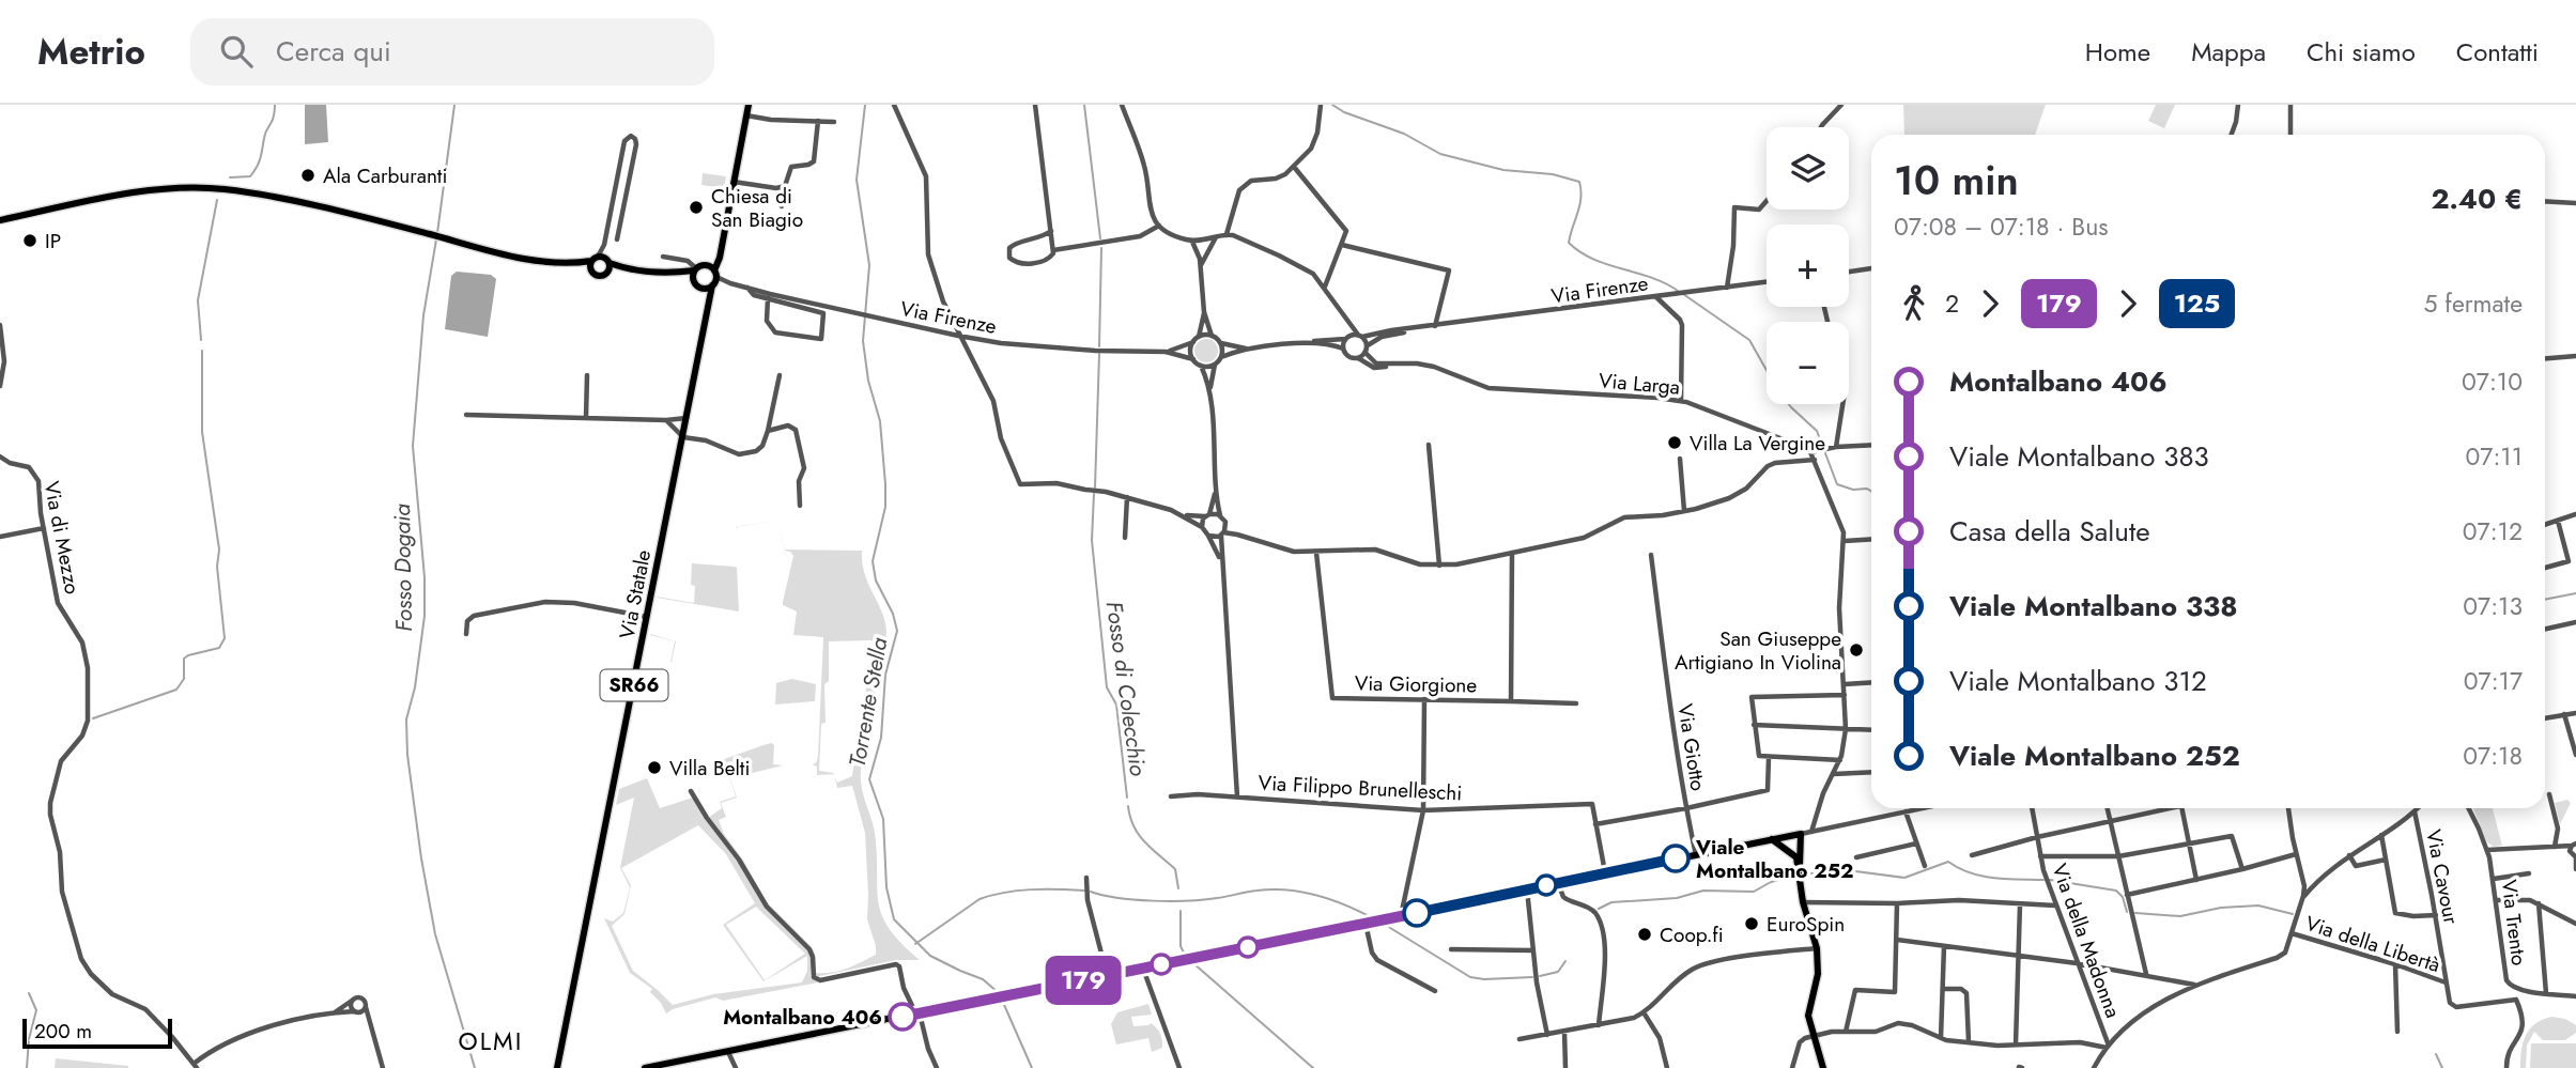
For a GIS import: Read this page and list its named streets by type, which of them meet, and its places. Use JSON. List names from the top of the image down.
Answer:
{
  "streets": {
    "main road": ["Via Statale", "SR66"],
    "street": [
      "Via Firenze",
      "Via Larga",
      "Via di Mezzo",
      "Via Giorgione",
      "Via Giotto",
      "Via Filippo Brunelleschi",
      "Via Cavour",
      "Via Trento",
      "Via della Madonna",
      "Via della Libertà"
    ]
  },
  "crossings": [
    ["Via Firenze", "Via Larga"],
    ["Via Firenze", "Via Statale"],
    ["Via Cavour", "Via della Libertà"]
  ],
  "districts": ["OLMI"],
  "water": ["Fosso Dogaia", "Fosso di Colecchio", "Torrente Stella"],
  "places": [
    "Ala Carburanti",
    "Chiesa di San Biagio",
    "IP",
    "Villa La Vergine",
    "San Giuseppe Artigiano In Violina",
    "Villa Belti",
    "Viale Montalbano 252",
    "EuroSpin",
    "Coop.fi",
    "Montalbano 406"
  ],
  "lines": ["bus line 125", "bus line 179"],
  "scale_bar": "200 m",
  "page": {
    "header": "Metrio",
    "search": "Cerca qui",
    "nav": [
      "Home",
      "Mappa",
      "Chi siamo",
      "Contatti"
    ],
    "on_map": "179",
    "map_buttons": ["+", "−"],
    "heading": ["10 min", "07:08 – 07:18 · Bus", "2.40 €"],
    "legs": [
      "2",
      "179",
      "125",
      "5 fermate"
    ],
    "list": [
      {
        "name": "Montalbano 406",
        "value": "07:10"
      },
      {
        "name": "Viale Montalbano 383",
        "value": "07:11"
      },
      {
        "name": "Casa della Salute",
        "value": "07:12"
      },
      {
        "name": "Viale Montalbano 338",
        "value": "07:13"
      },
      {
        "name": "Viale Montalbano 312",
        "value": "07:17"
      },
      {
        "name": "Viale Montalbano 252",
        "value": "07:18"
      }
    ],
    "scale": "200 m"
  }
}
